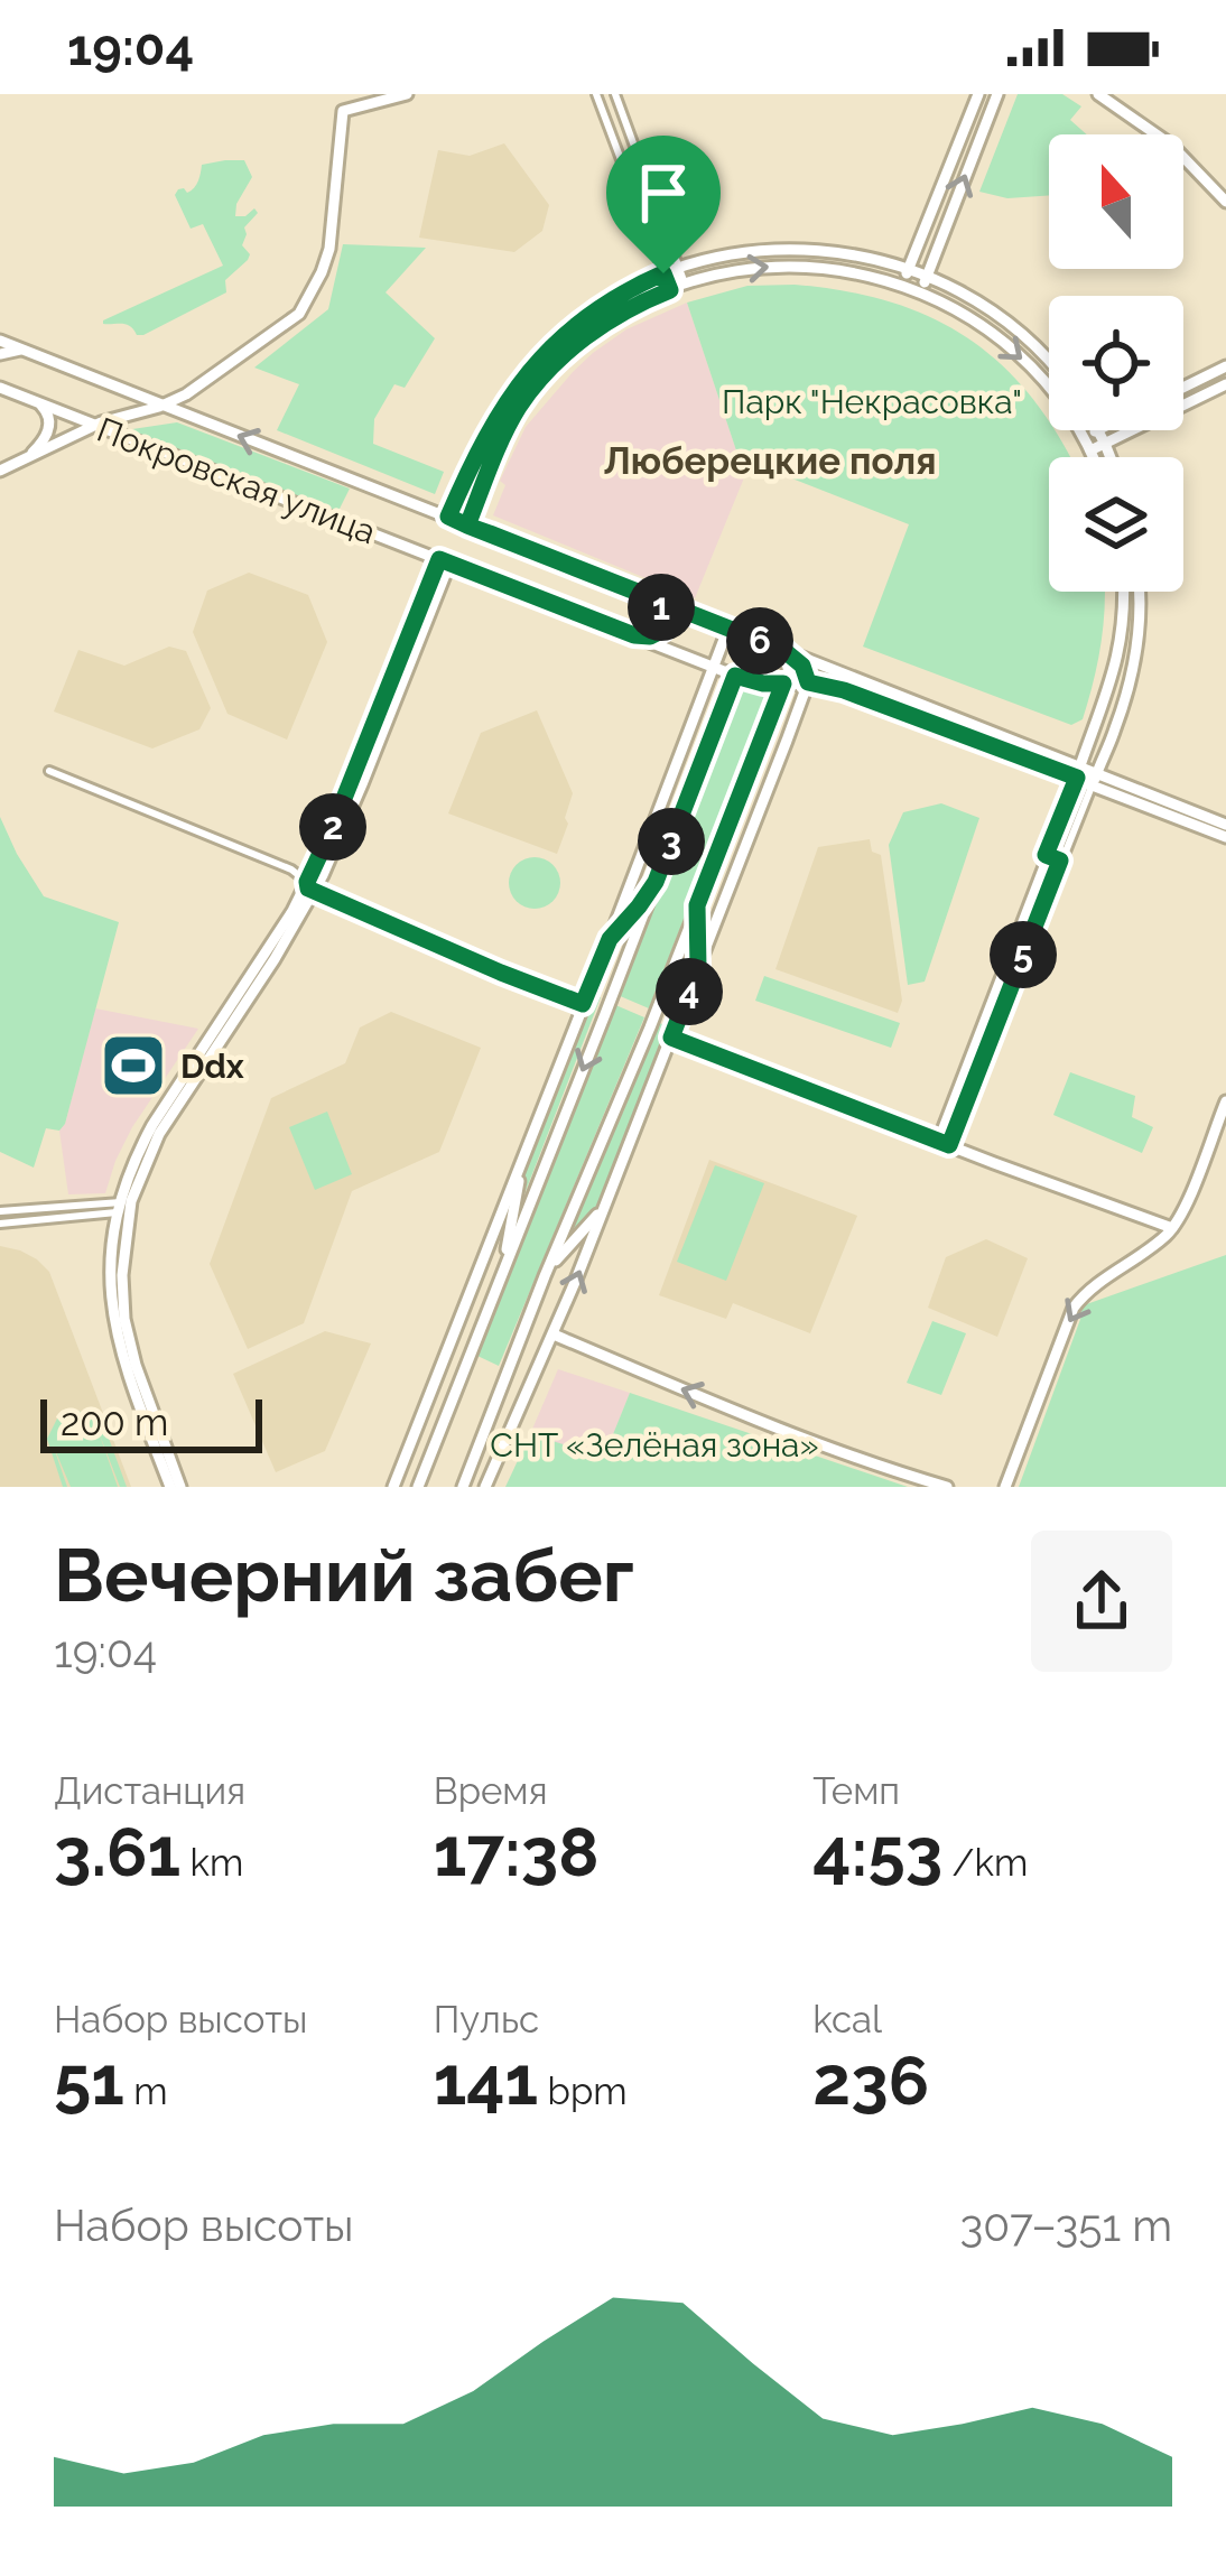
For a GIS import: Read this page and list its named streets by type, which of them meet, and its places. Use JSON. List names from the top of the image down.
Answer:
{
  "streets": {
    "street": ["Покровская улица"]
  },
  "districts": ["Люберецкие поля"],
  "parks": ["Парк \"Некрасовка\"", "СНТ «Зелёная зона»"],
  "places": {
    "sports": ["Ddx"]
  },
  "scale_bar": "200 m",
  "north": "top",
  "page": {
    "status": "19:04",
    "pins": [
      "1",
      "6",
      "2",
      "3",
      "5",
      "4"
    ],
    "scale": "200 m",
    "heading": ["Вечерний забег", "19:04"],
    "stats": [
      ["Дистанция", "3.61 km"],
      ["Время", "17:38"],
      ["Темп", "4:53 /km"],
      ["Набор высоты", "51 m"],
      ["Пульс", "141 bpm"],
      ["kcal", "236"]
    ],
    "chart": ["Набор высоты", "307–351 m"]
  }
}
